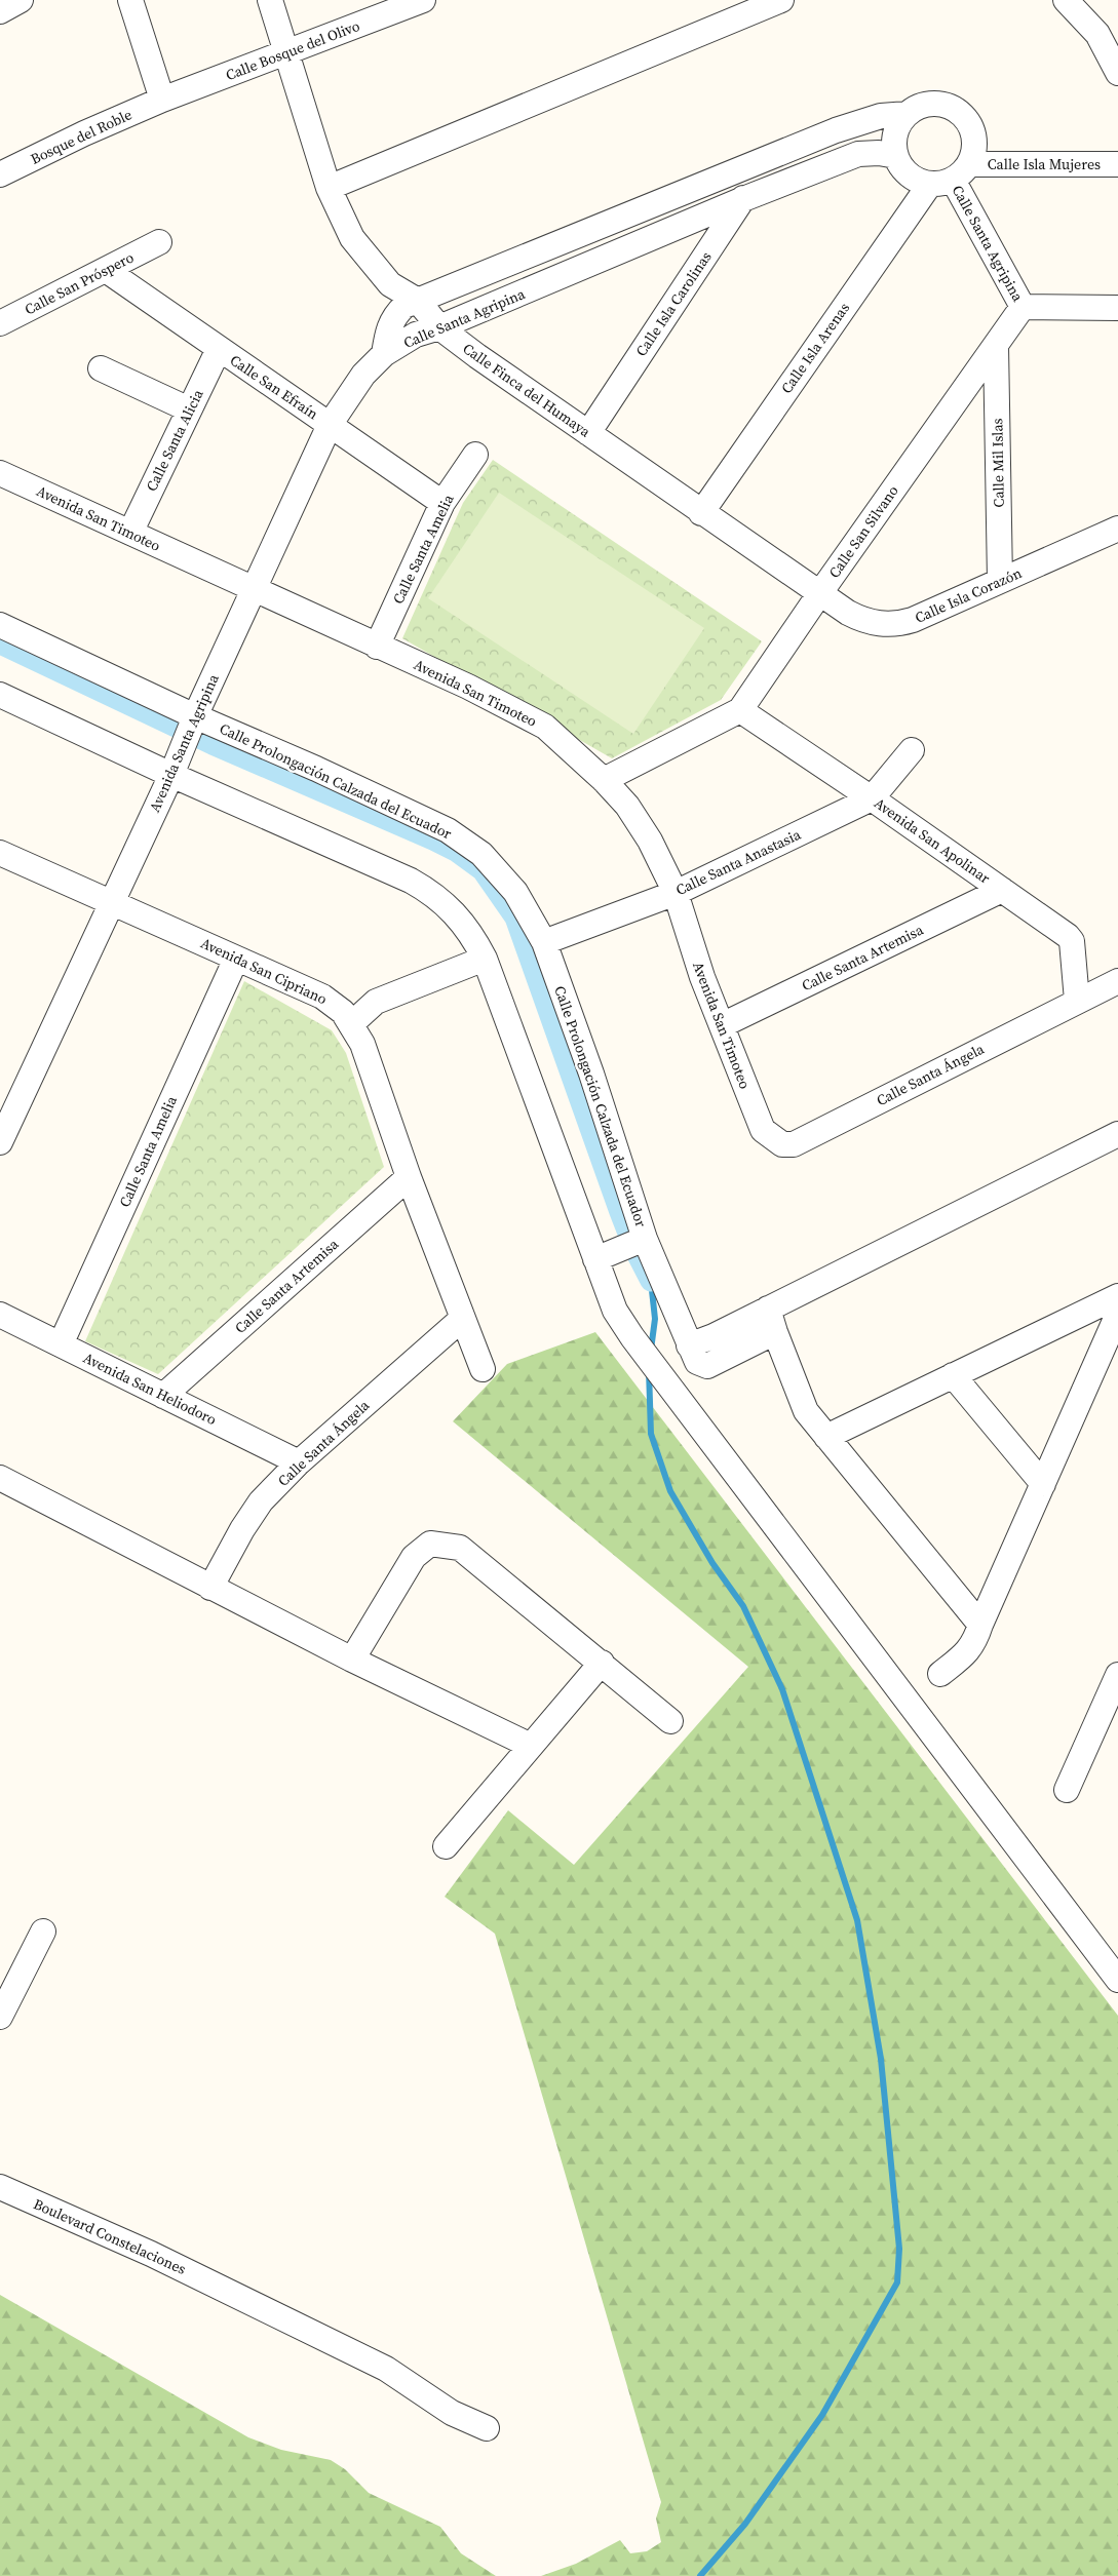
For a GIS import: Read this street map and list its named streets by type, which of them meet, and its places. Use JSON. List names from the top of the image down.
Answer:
{
  "streets": {
    "street": [
      "Calle Bosque del Olivo",
      "Bosque del Roble",
      "Calle Isla Mujeres",
      "Calle Santa Agripina",
      "Calle San Próspero",
      "Calle Isla Carolinas",
      "Calle Isla Arenas",
      "Calle San Efraín",
      "Calle Finca del Humaya",
      "Calle Santa Alicia",
      "Calle Mil Islas",
      "Avenida San Timoteo",
      "Calle San Silvano",
      "Calle Santa Amelia",
      "Calle Isla Corazón",
      "Avenida Santa Agripina",
      "Calle Prolongación Calzada del Ecuador",
      "Avenida San Apolinar",
      "Calle Santa Anastasia",
      "Calle Santa Artemisa",
      "Avenida San Cipriano",
      "Calle Santa Ángela",
      "Avenida San Heliodoro",
      "Boulevard Constelaciones"
    ]
  },
  "crossings": [
    ["Calle Bosque del Olivo", "Bosque del Roble"],
    ["Calle Bosque del Olivo", "Calle Finca del Humaya"],
    ["Calle Isla Mujeres", "Calle Santa Agripina"],
    ["Calle Isla Mujeres", "Calle Isla Arenas"],
    ["Calle Santa Agripina", "Calle Isla Carolinas"],
    ["Calle Santa Agripina", "Calle Isla Arenas"],
    ["Calle Santa Agripina", "Calle Finca del Humaya"],
    ["Calle Santa Agripina", "Calle San Silvano"],
    ["Calle Santa Agripina", "Avenida Santa Agripina"],
    ["Calle San Próspero", "Calle San Efraín"],
    ["Calle Isla Carolinas", "Calle Finca del Humaya"],
    ["Calle Isla Arenas", "Calle Finca del Humaya"],
    ["Calle San Efraín", "Calle Santa Alicia"],
    ["Calle San Efraín", "Calle Santa Amelia"],
    ["Calle San Efraín", "Avenida Santa Agripina"],
    ["Calle Finca del Humaya", "Calle San Silvano"],
    ["Calle Finca del Humaya", "Calle Isla Corazón"],
    ["Calle Santa Alicia", "Avenida San Timoteo"],
    ["Calle Mil Islas", "Calle San Silvano"],
    ["Calle Mil Islas", "Calle Isla Corazón"],
    ["Avenida San Timoteo", "Calle San Silvano"],
    ["Avenida San Timoteo", "Calle Santa Amelia"],
    ["Avenida San Timoteo", "Avenida Santa Agripina"],
    ["Avenida San Timoteo", "Calle Santa Anastasia"],
    ["Avenida San Timoteo", "Calle Santa Artemisa"],
    ["Avenida San Timoteo", "Calle Santa Ángela"],
    ["Calle San Silvano", "Calle Isla Corazón"],
    ["Calle San Silvano", "Avenida San Apolinar"],
    ["Calle Santa Amelia", "Avenida San Cipriano"],
    ["Calle Santa Amelia", "Avenida San Heliodoro"],
    ["Avenida Santa Agripina", "Calle Prolongación Calzada del Ecuador"],
    ["Avenida Santa Agripina", "Avenida San Cipriano"],
    ["Calle Prolongación Calzada del Ecuador", "Calle Santa Anastasia"],
    ["Avenida San Apolinar", "Calle Santa Anastasia"],
    ["Avenida San Apolinar", "Calle Santa Artemisa"],
    ["Avenida San Apolinar", "Calle Santa Ángela"],
    ["Calle Santa Artemisa", "Avenida San Cipriano"],
    ["Calle Santa Artemisa", "Avenida San Heliodoro"],
    ["Avenida San Cipriano", "Calle Santa Ángela"],
    ["Calle Santa Ángela", "Avenida San Heliodoro"]
  ]
}
